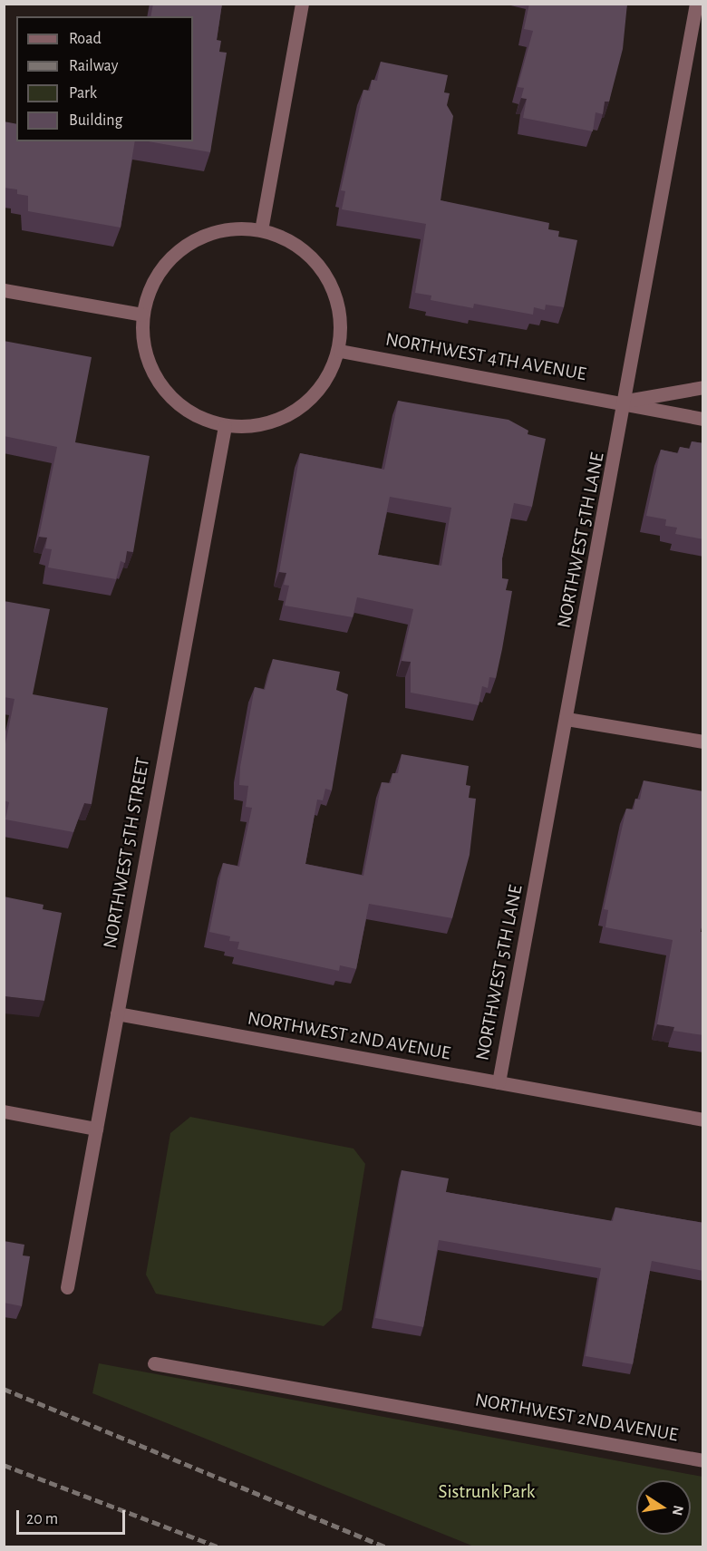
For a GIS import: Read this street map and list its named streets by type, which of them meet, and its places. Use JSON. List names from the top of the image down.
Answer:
{
  "streets": {
    "street": [
      "NORTHWEST 4TH AVENUE",
      "NORTHWEST 5TH LANE",
      "NORTHWEST 5TH STREET",
      "NORTHWEST 2ND AVENUE"
    ]
  },
  "crossings": [
    ["NORTHWEST 4TH AVENUE", "NORTHWEST 5TH LANE"],
    ["NORTHWEST 5TH LANE", "NORTHWEST 2ND AVENUE"],
    ["NORTHWEST 5TH STREET", "NORTHWEST 2ND AVENUE"]
  ],
  "parks": ["Sistrunk Park"],
  "legend": [
    "Road",
    "Railway",
    "Park",
    "Building"
  ],
  "scale_bar": "20 m",
  "north": "right"
}
